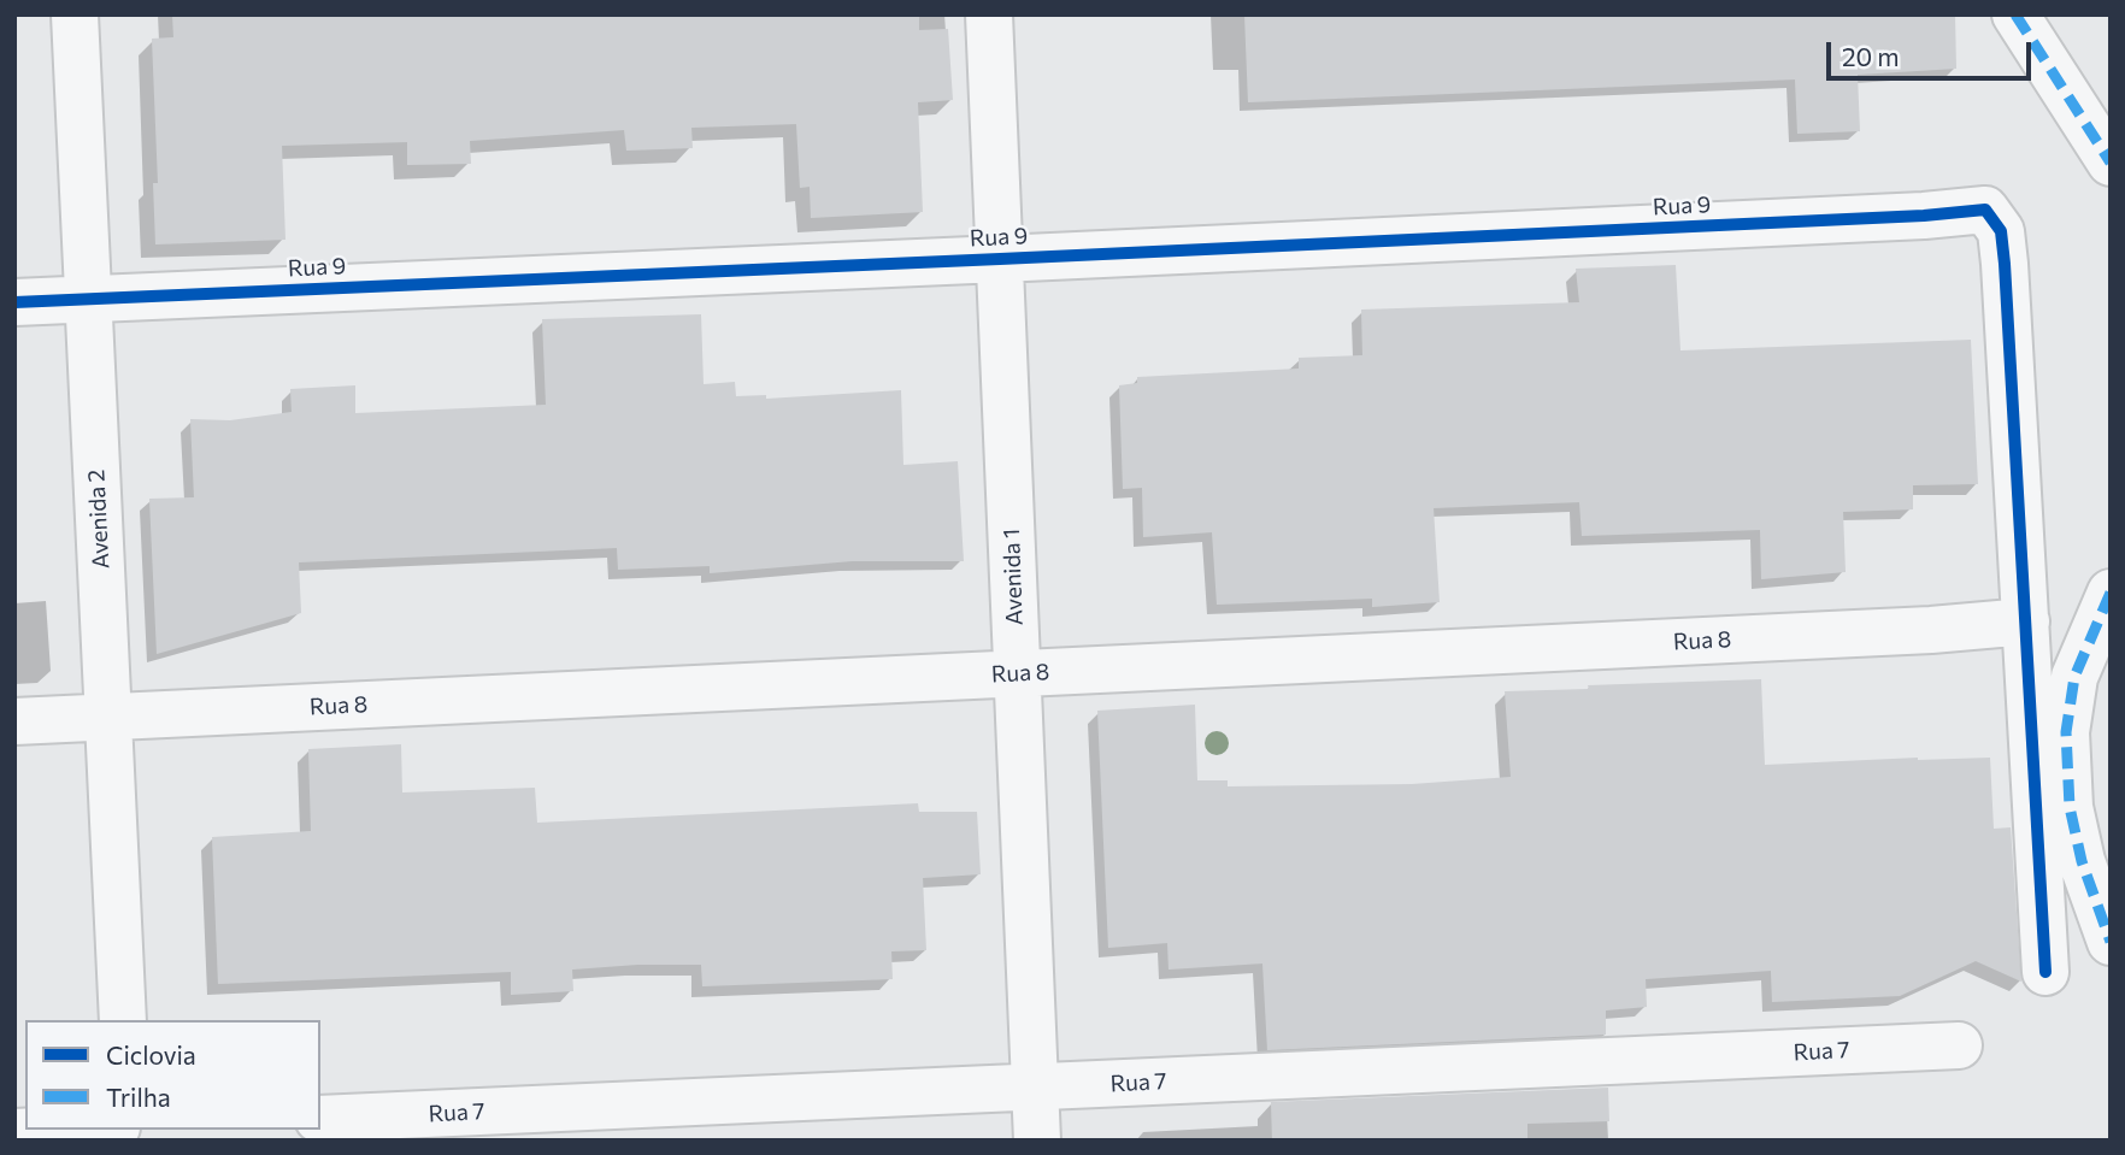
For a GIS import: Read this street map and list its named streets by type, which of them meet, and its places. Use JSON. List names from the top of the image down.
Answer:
{
  "streets": {
    "street": [
      "Rua 9",
      "Avenida 2",
      "Avenida 1",
      "Rua 8",
      "Rua 7"
    ]
  },
  "crossings": [
    ["Rua 9", "Avenida 2"],
    ["Rua 9", "Avenida 1"],
    ["Rua 9", "Rua 8"],
    ["Avenida 2", "Rua 8"],
    ["Avenida 1", "Rua 8"],
    ["Avenida 1", "Rua 7"]
  ],
  "legend": ["Ciclovia", "Trilha"],
  "scale_bar": "20 m"
}
